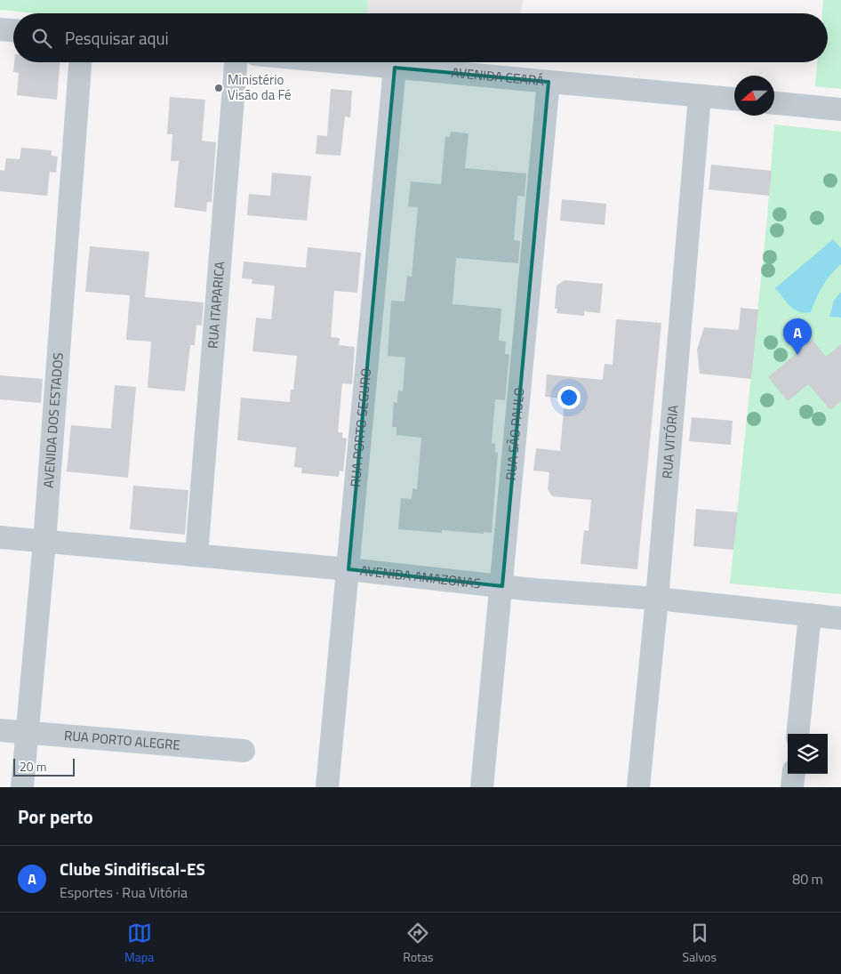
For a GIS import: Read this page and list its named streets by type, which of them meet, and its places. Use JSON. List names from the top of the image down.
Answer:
{
  "streets": {
    "street": [
      "AVENIDA CEARÁ",
      "RUA ITAPARICA",
      "AVENIDA DOS ESTADOS",
      "RUA PORTO SEGURO",
      "RUA SÃO PAULO",
      "RUA VITÓRIA",
      "AVENIDA AMAZONAS",
      "RUA PORTO ALEGRE"
    ]
  },
  "crossings": [
    ["AVENIDA CEARÁ", "RUA PORTO SEGURO"],
    ["AVENIDA CEARÁ", "RUA SÃO PAULO"],
    ["AVENIDA CEARÁ", "RUA VITÓRIA"],
    ["RUA ITAPARICA", "AVENIDA AMAZONAS"],
    ["AVENIDA DOS ESTADOS", "AVENIDA AMAZONAS"],
    ["AVENIDA DOS ESTADOS", "RUA PORTO ALEGRE"],
    ["RUA PORTO SEGURO", "AVENIDA AMAZONAS"],
    ["RUA SÃO PAULO", "AVENIDA AMAZONAS"],
    ["RUA VITÓRIA", "AVENIDA AMAZONAS"]
  ],
  "places": ["Ministério Visão da Fé"],
  "scale_bar": "20 m",
  "north": "left",
  "page": {
    "search": "Pesquisar aqui",
    "pins": "A",
    "scale": "20 m",
    "heading": "Por perto",
    "list": [
      {
        "mark": "A",
        "name": "Clube Sindifiscal-ES",
        "note": "Esportes · Rua Vitória",
        "value": "80 m"
      }
    ],
    "nav": ["Mapa", "Rotas", "Salvos"]
  }
}
